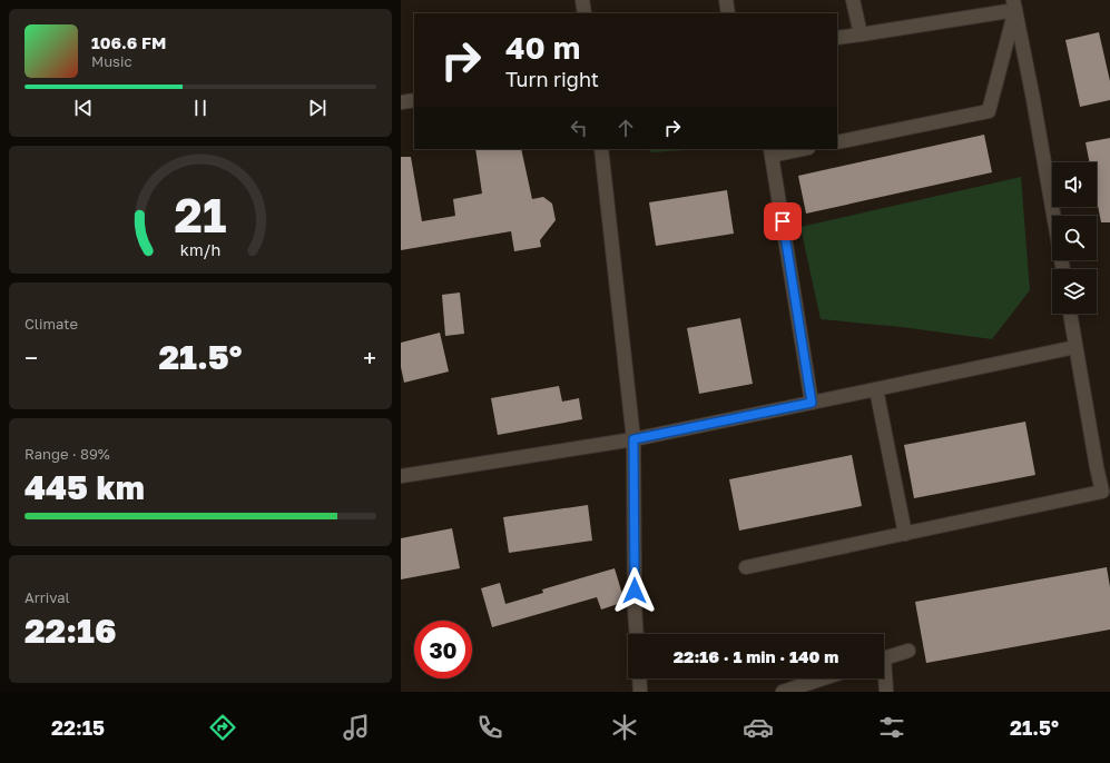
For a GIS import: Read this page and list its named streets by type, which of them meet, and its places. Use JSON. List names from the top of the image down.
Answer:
{
  "page": {
    "turn": ["40 m", "Turn right"],
    "song": ["106.6 FM", "Music"],
    "tile": [
      "Climate",
      ["Range · 89%", "445 km"],
      ["Arrival", "22:16"]
    ],
    "heat": ["−", "21.5°", "+"],
    "limit": "30",
    "trip": "22:16 · 1 min · 140 m",
    "tabs": ["22:15", "21.5°"],
    "gauge": ["21", "km/h"]
  }
}
